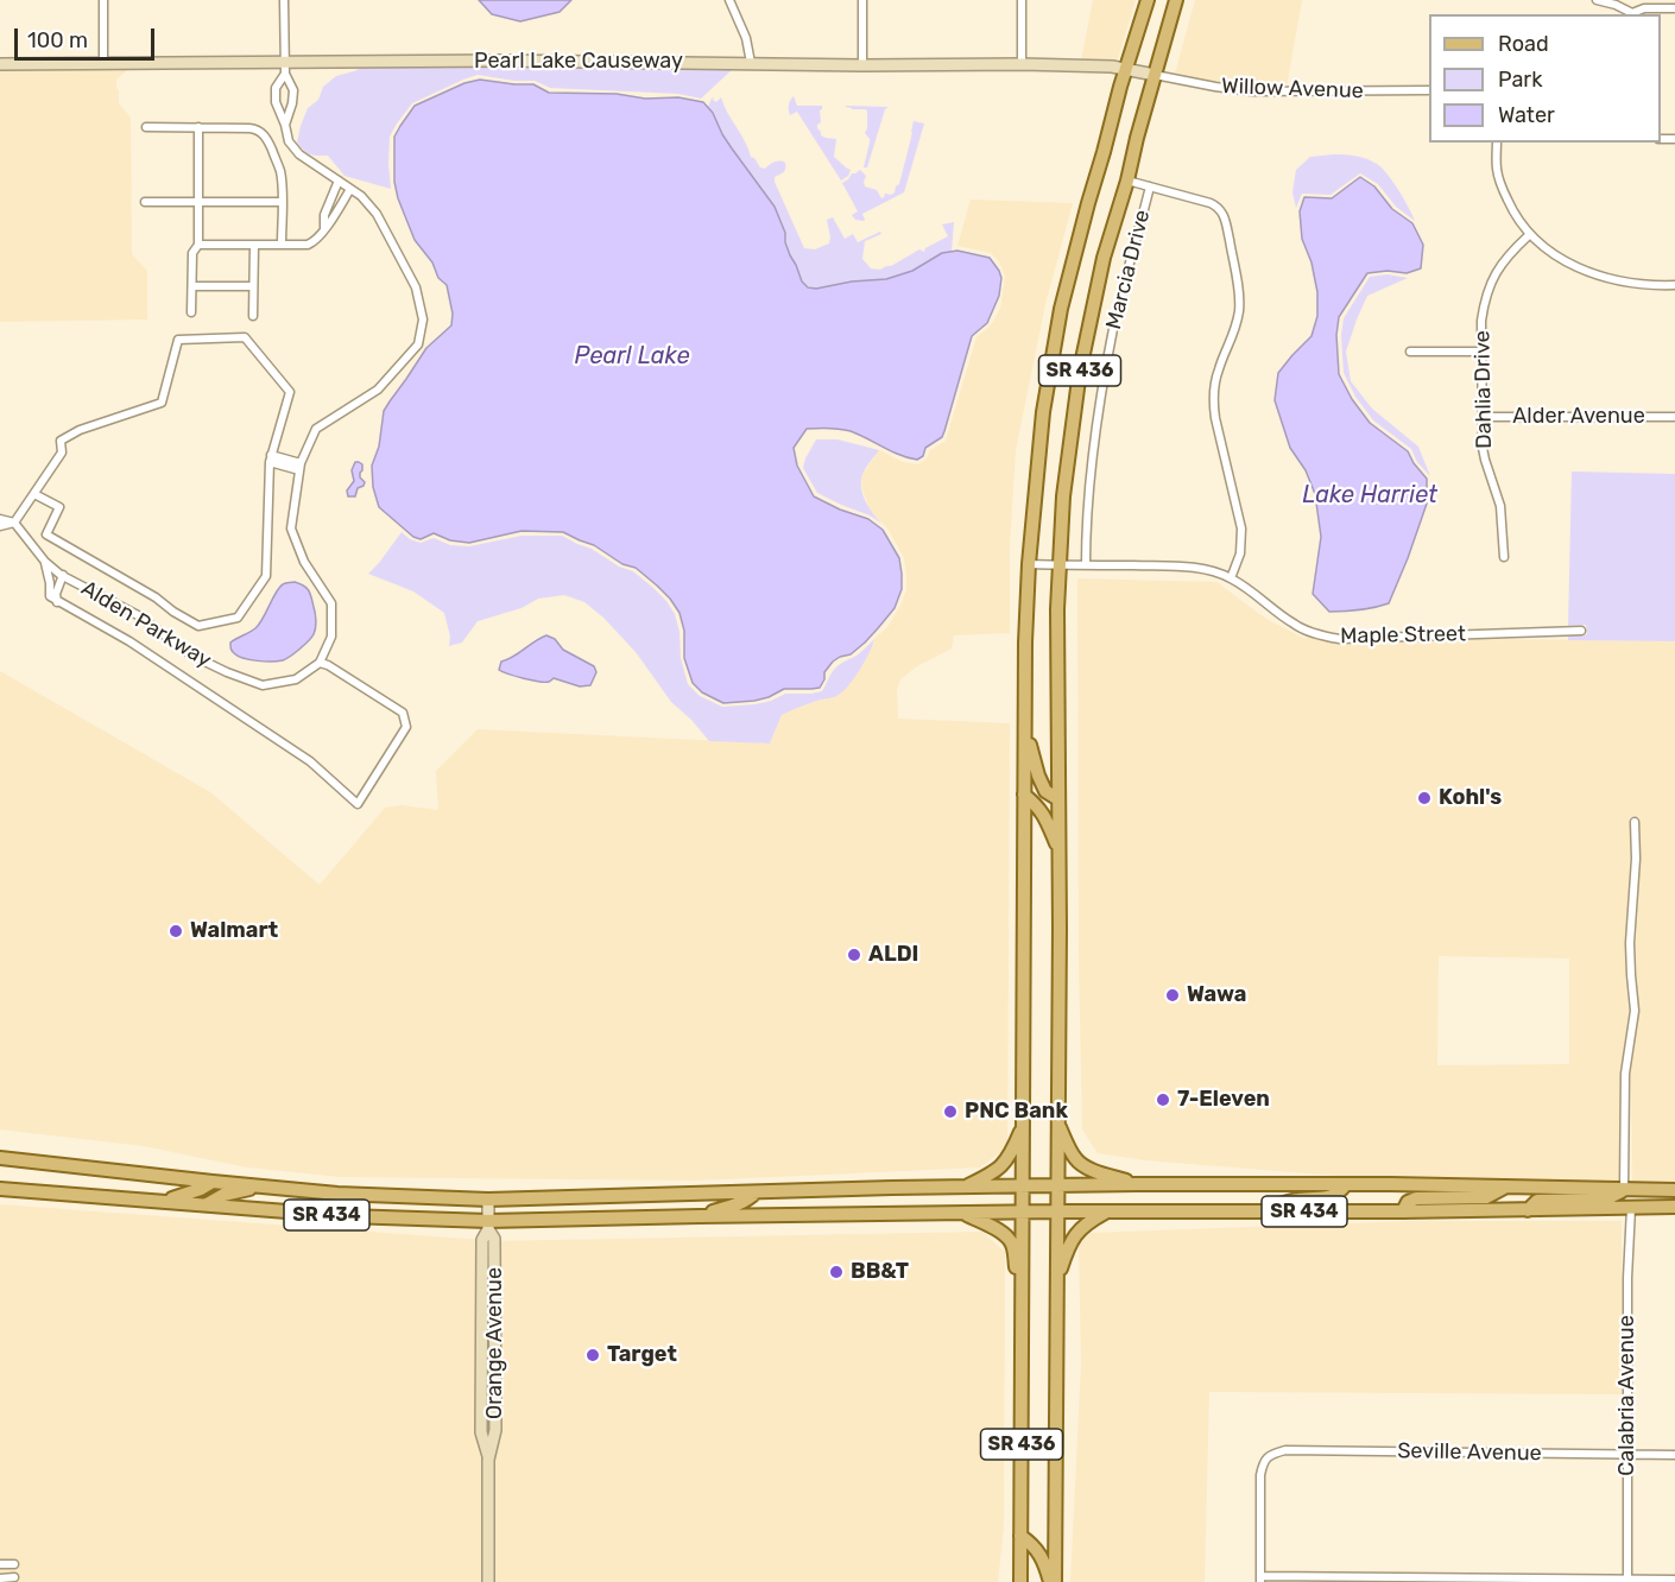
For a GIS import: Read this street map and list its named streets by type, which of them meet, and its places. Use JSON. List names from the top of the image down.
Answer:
{
  "streets": {
    "main road": ["SR 436", "SR 434"],
    "street": [
      "Pearl Lake Causeway",
      "Willow Avenue",
      "Marcia Drive",
      "Dahlia Drive",
      "Alder Avenue",
      "Alden Parkway",
      "Maple Street",
      "Orange Avenue",
      "Calabria Avenue",
      "Seville Avenue"
    ]
  },
  "crossings": [
    ["Pearl Lake Causeway", "Willow Avenue"],
    ["Pearl Lake Causeway", "SR 436"],
    ["Willow Avenue", "SR 436"],
    ["Marcia Drive", "Maple Street"],
    ["SR 436", "Maple Street"],
    ["SR 436", "SR 434"],
    ["Dahlia Drive", "Alder Avenue"],
    ["SR 434", "Orange Avenue"],
    ["SR 434", "Calabria Avenue"],
    ["Calabria Avenue", "Seville Avenue"]
  ],
  "water": ["Pearl Lake", "Lake Harriet"],
  "places": [
    "Kohl's",
    "Walmart",
    "ALDI",
    "Wawa",
    "7-Eleven",
    "PNC Bank",
    "BB&T",
    "Target"
  ],
  "legend": ["Road", "Park", "Water"],
  "scale_bar": "100 m"
}
